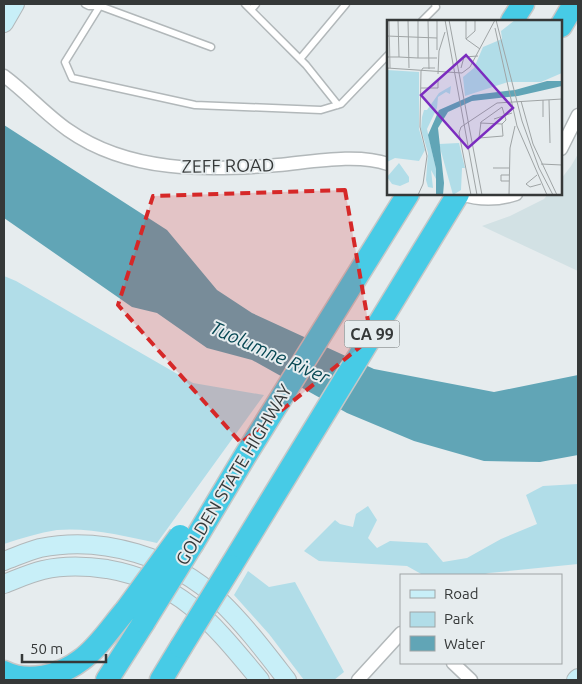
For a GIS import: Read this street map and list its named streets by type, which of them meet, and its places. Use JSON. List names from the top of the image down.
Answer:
{
  "streets": {
    "highway": ["CA 99", "GOLDEN STATE HIGHWAY"],
    "street": ["ZEFF ROAD"]
  },
  "water": ["Tuolumne River"],
  "legend": ["Road", "Park", "Water"],
  "scale_bar": "50 m"
}
